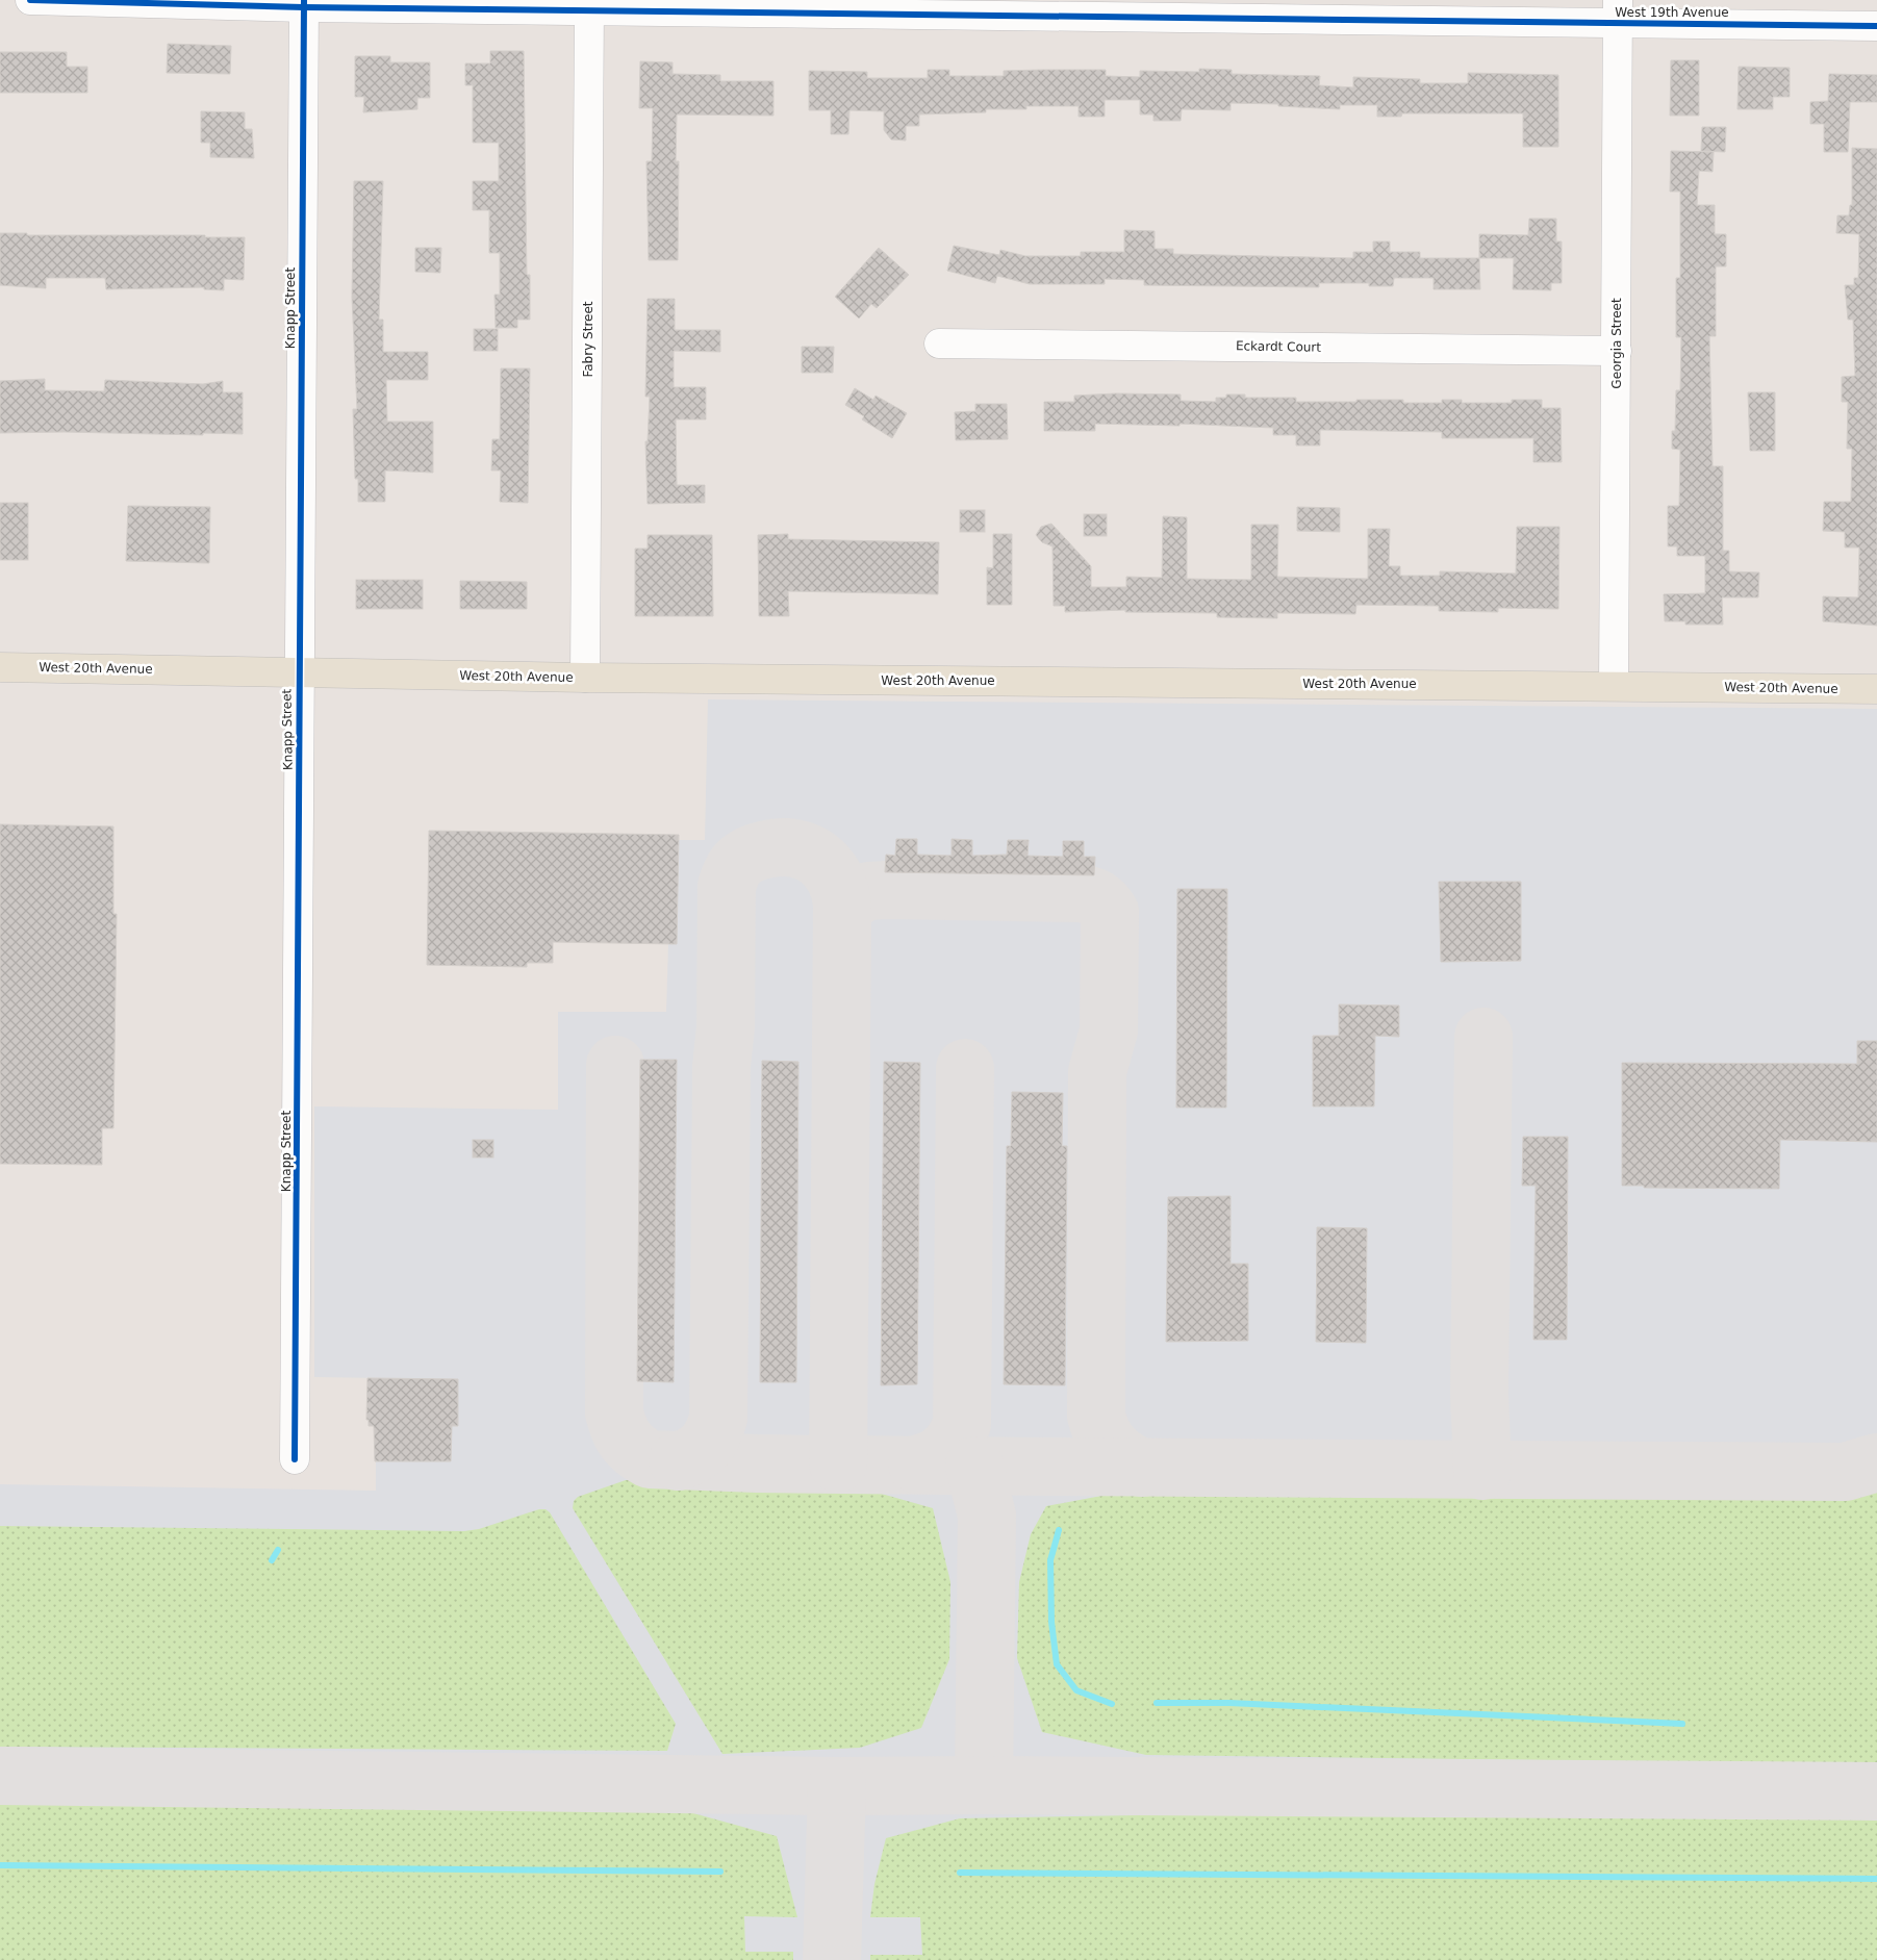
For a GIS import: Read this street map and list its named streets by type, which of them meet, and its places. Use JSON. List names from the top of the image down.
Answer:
{
  "streets": {
    "main road": ["West 20th Avenue"],
    "street": [
      "West 19th Avenue",
      "Knapp Street",
      "Fabry Street",
      "Georgia Street",
      "Eckardt Court"
    ]
  },
  "crossings": [
    ["West 19th Avenue", "Knapp Street"],
    ["West 19th Avenue", "Fabry Street"],
    ["West 19th Avenue", "Georgia Street"],
    ["Knapp Street", "West 20th Avenue"],
    ["Fabry Street", "West 20th Avenue"],
    ["Georgia Street", "Eckardt Court"],
    ["Georgia Street", "West 20th Avenue"]
  ]
}
